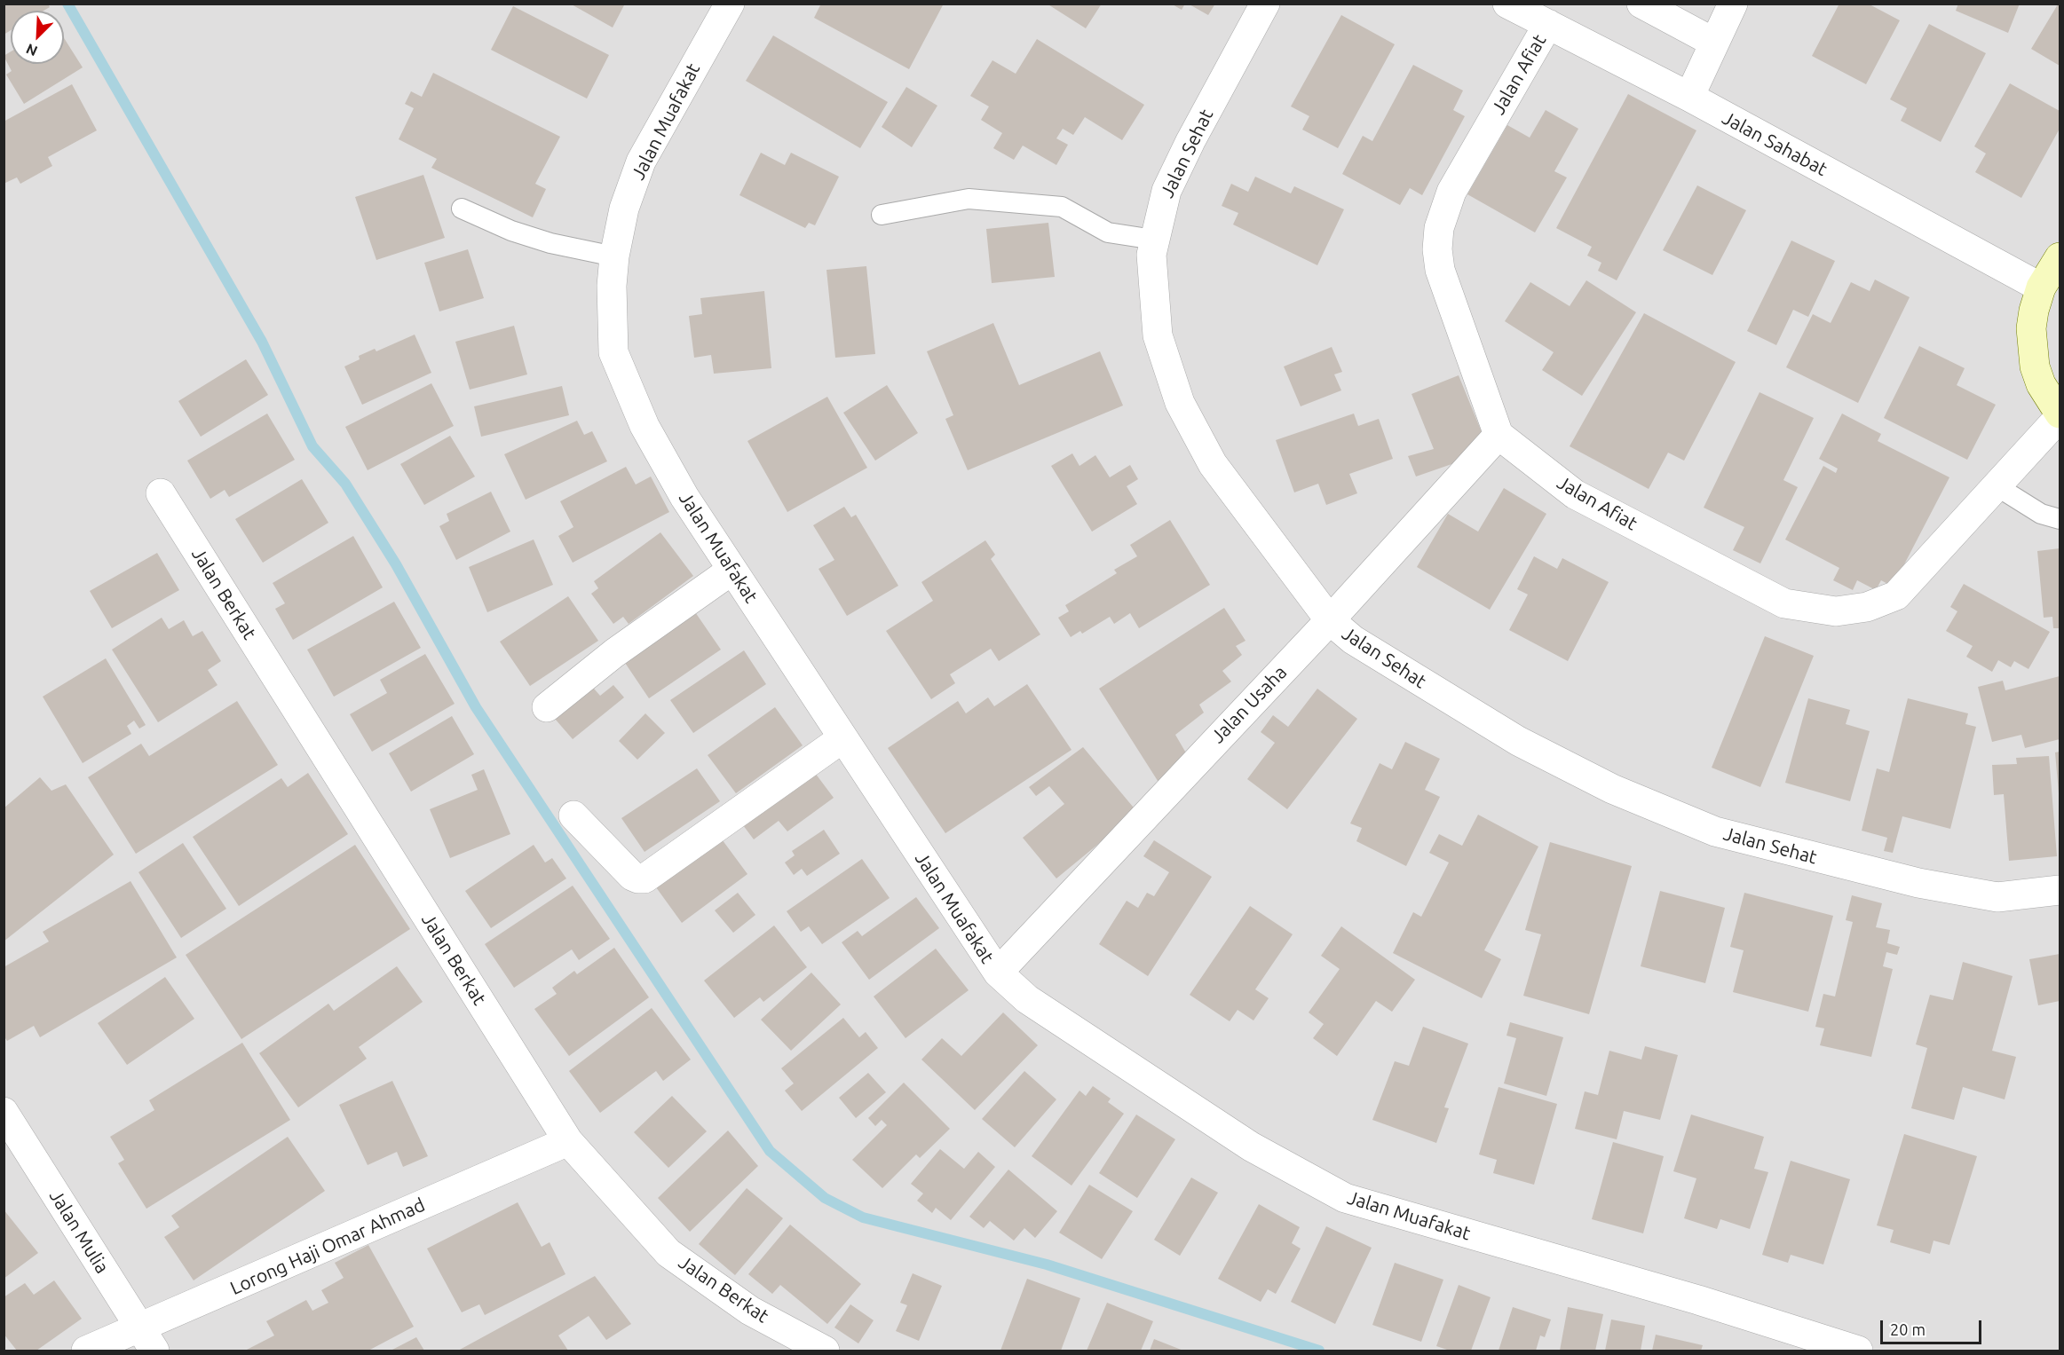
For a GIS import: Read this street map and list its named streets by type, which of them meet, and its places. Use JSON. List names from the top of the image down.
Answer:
{
  "streets": {
    "street": [
      "Jalan Afiat",
      "Jalan Muafakat",
      "Jalan Sahabat",
      "Jalan Sehat",
      "Jalan Berkat",
      "Jalan Usaha",
      "Jalan Mulia",
      "Lorong Haji Omar Ahmad"
    ]
  },
  "crossings": [
    ["Jalan Afiat", "Jalan Sahabat"],
    ["Jalan Afiat", "Jalan Usaha"],
    ["Jalan Muafakat", "Jalan Usaha"],
    ["Jalan Sehat", "Jalan Usaha"],
    ["Jalan Berkat", "Lorong Haji Omar Ahmad"],
    ["Jalan Mulia", "Lorong Haji Omar Ahmad"]
  ],
  "scale_bar": "20 m",
  "north": "bottom left"
}
